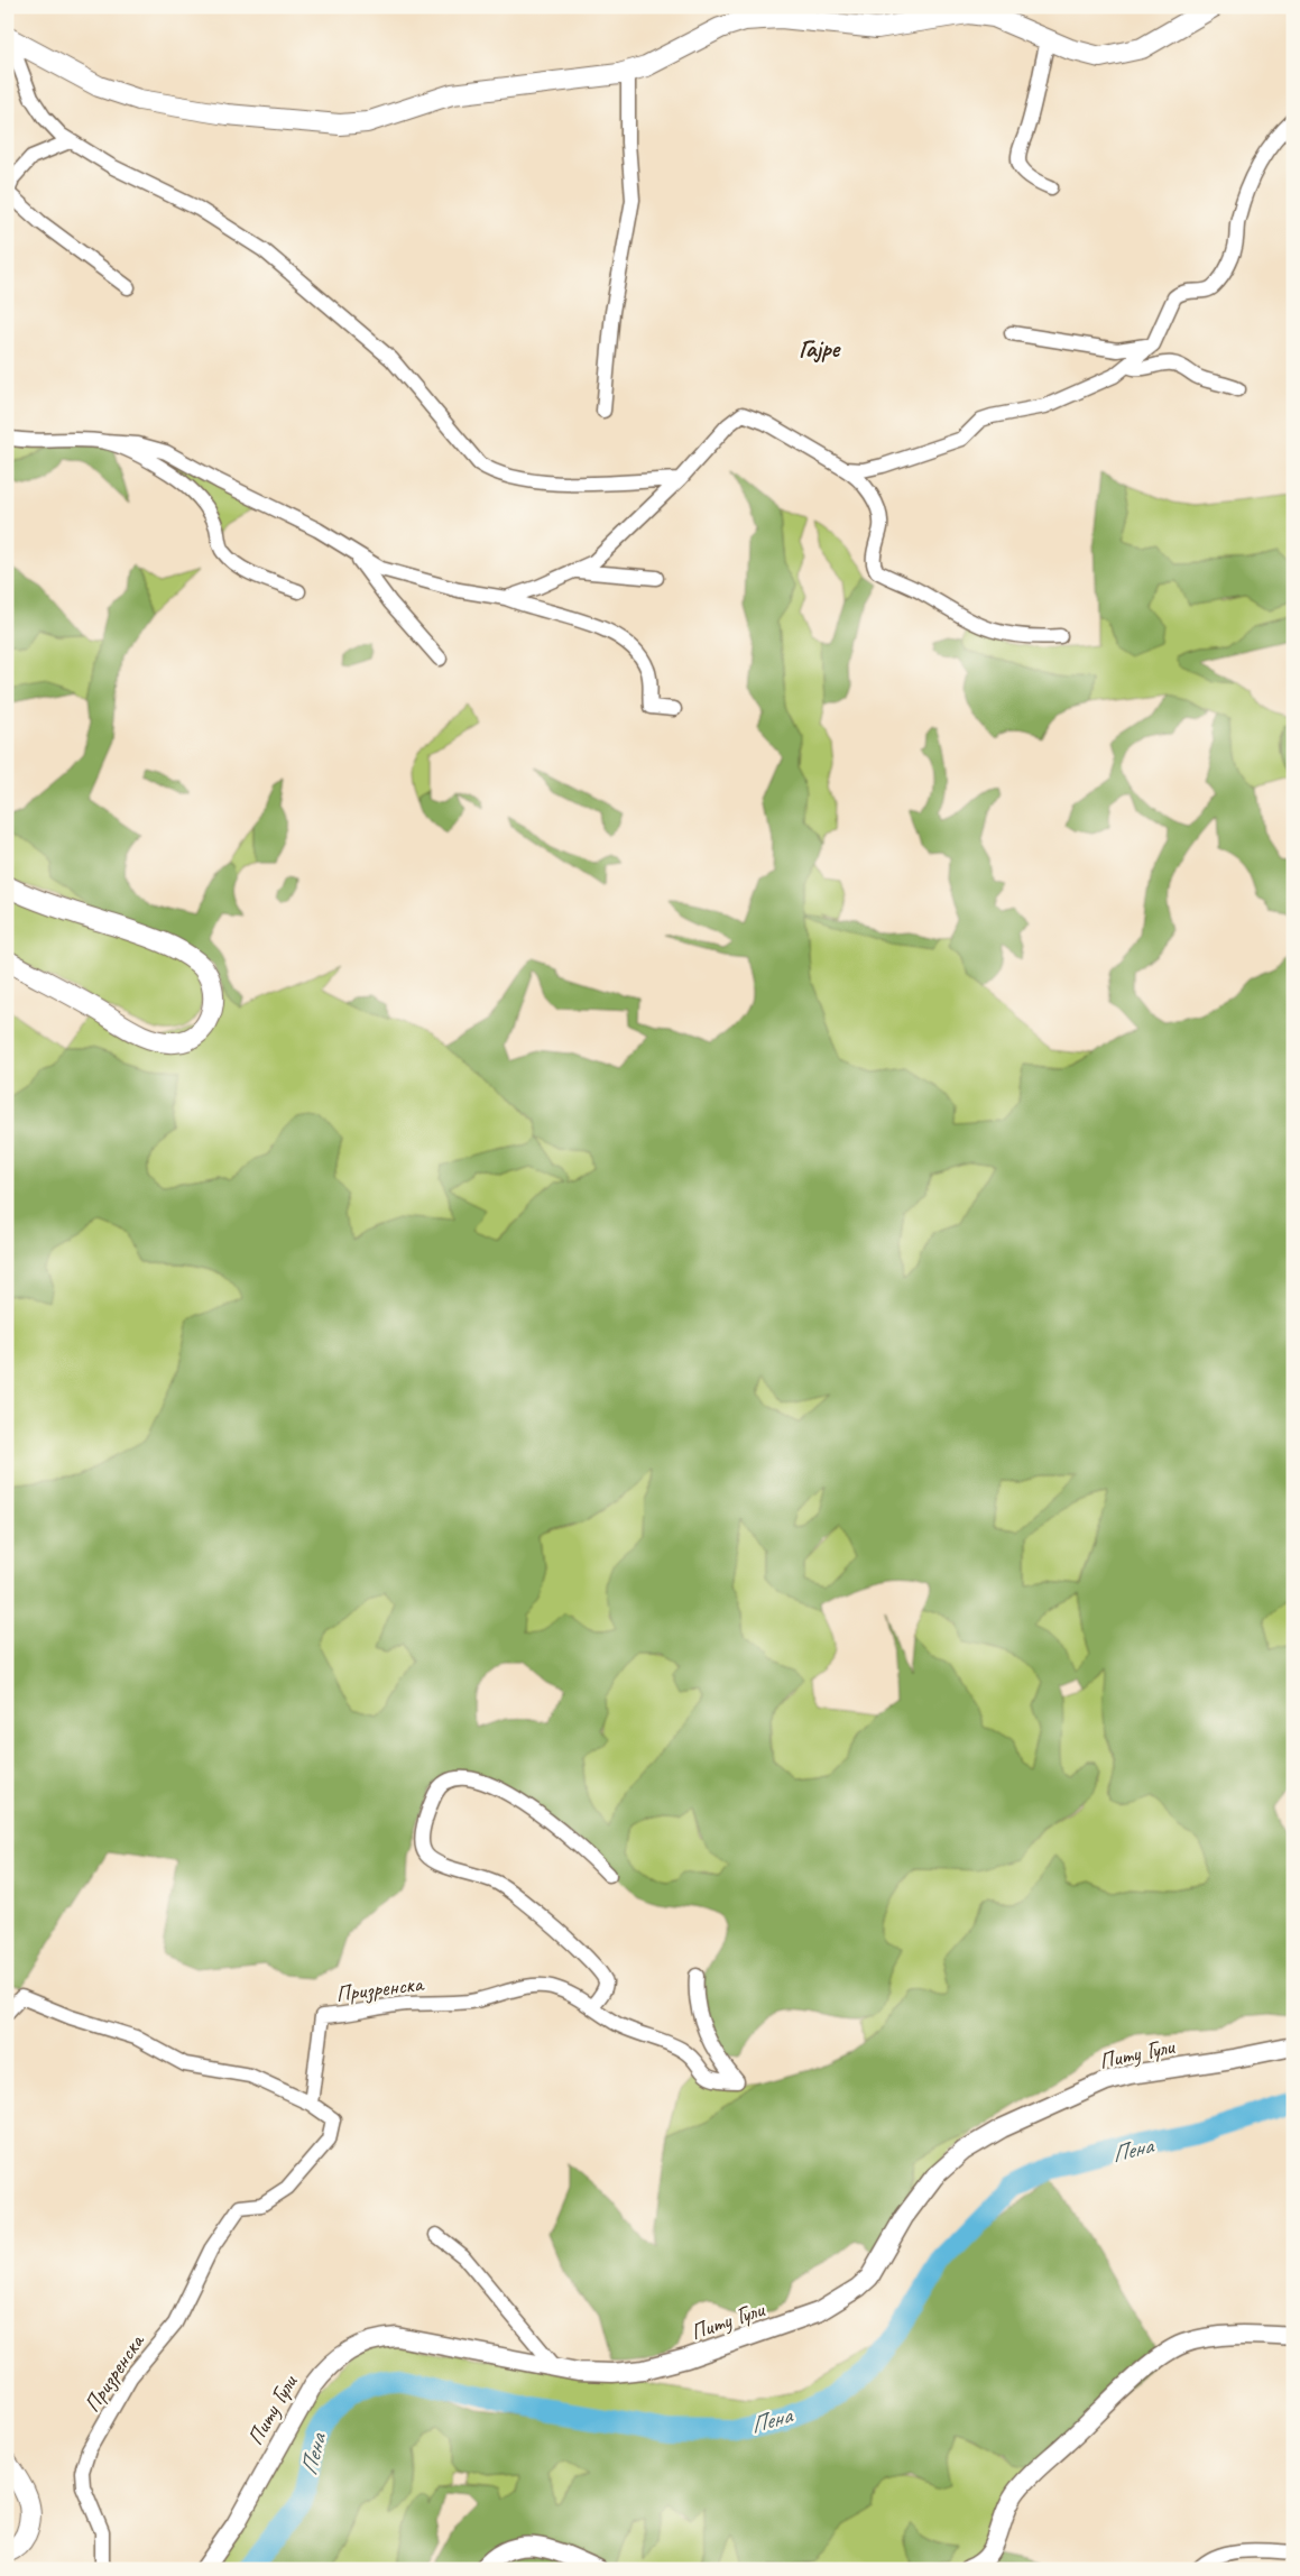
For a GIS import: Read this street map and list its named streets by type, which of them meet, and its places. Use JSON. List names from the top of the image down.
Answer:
{
  "streets": {
    "street": ["Призренска", "Питу Гули"]
  },
  "districts": ["Гајре"],
  "water": ["Пена"]
}
